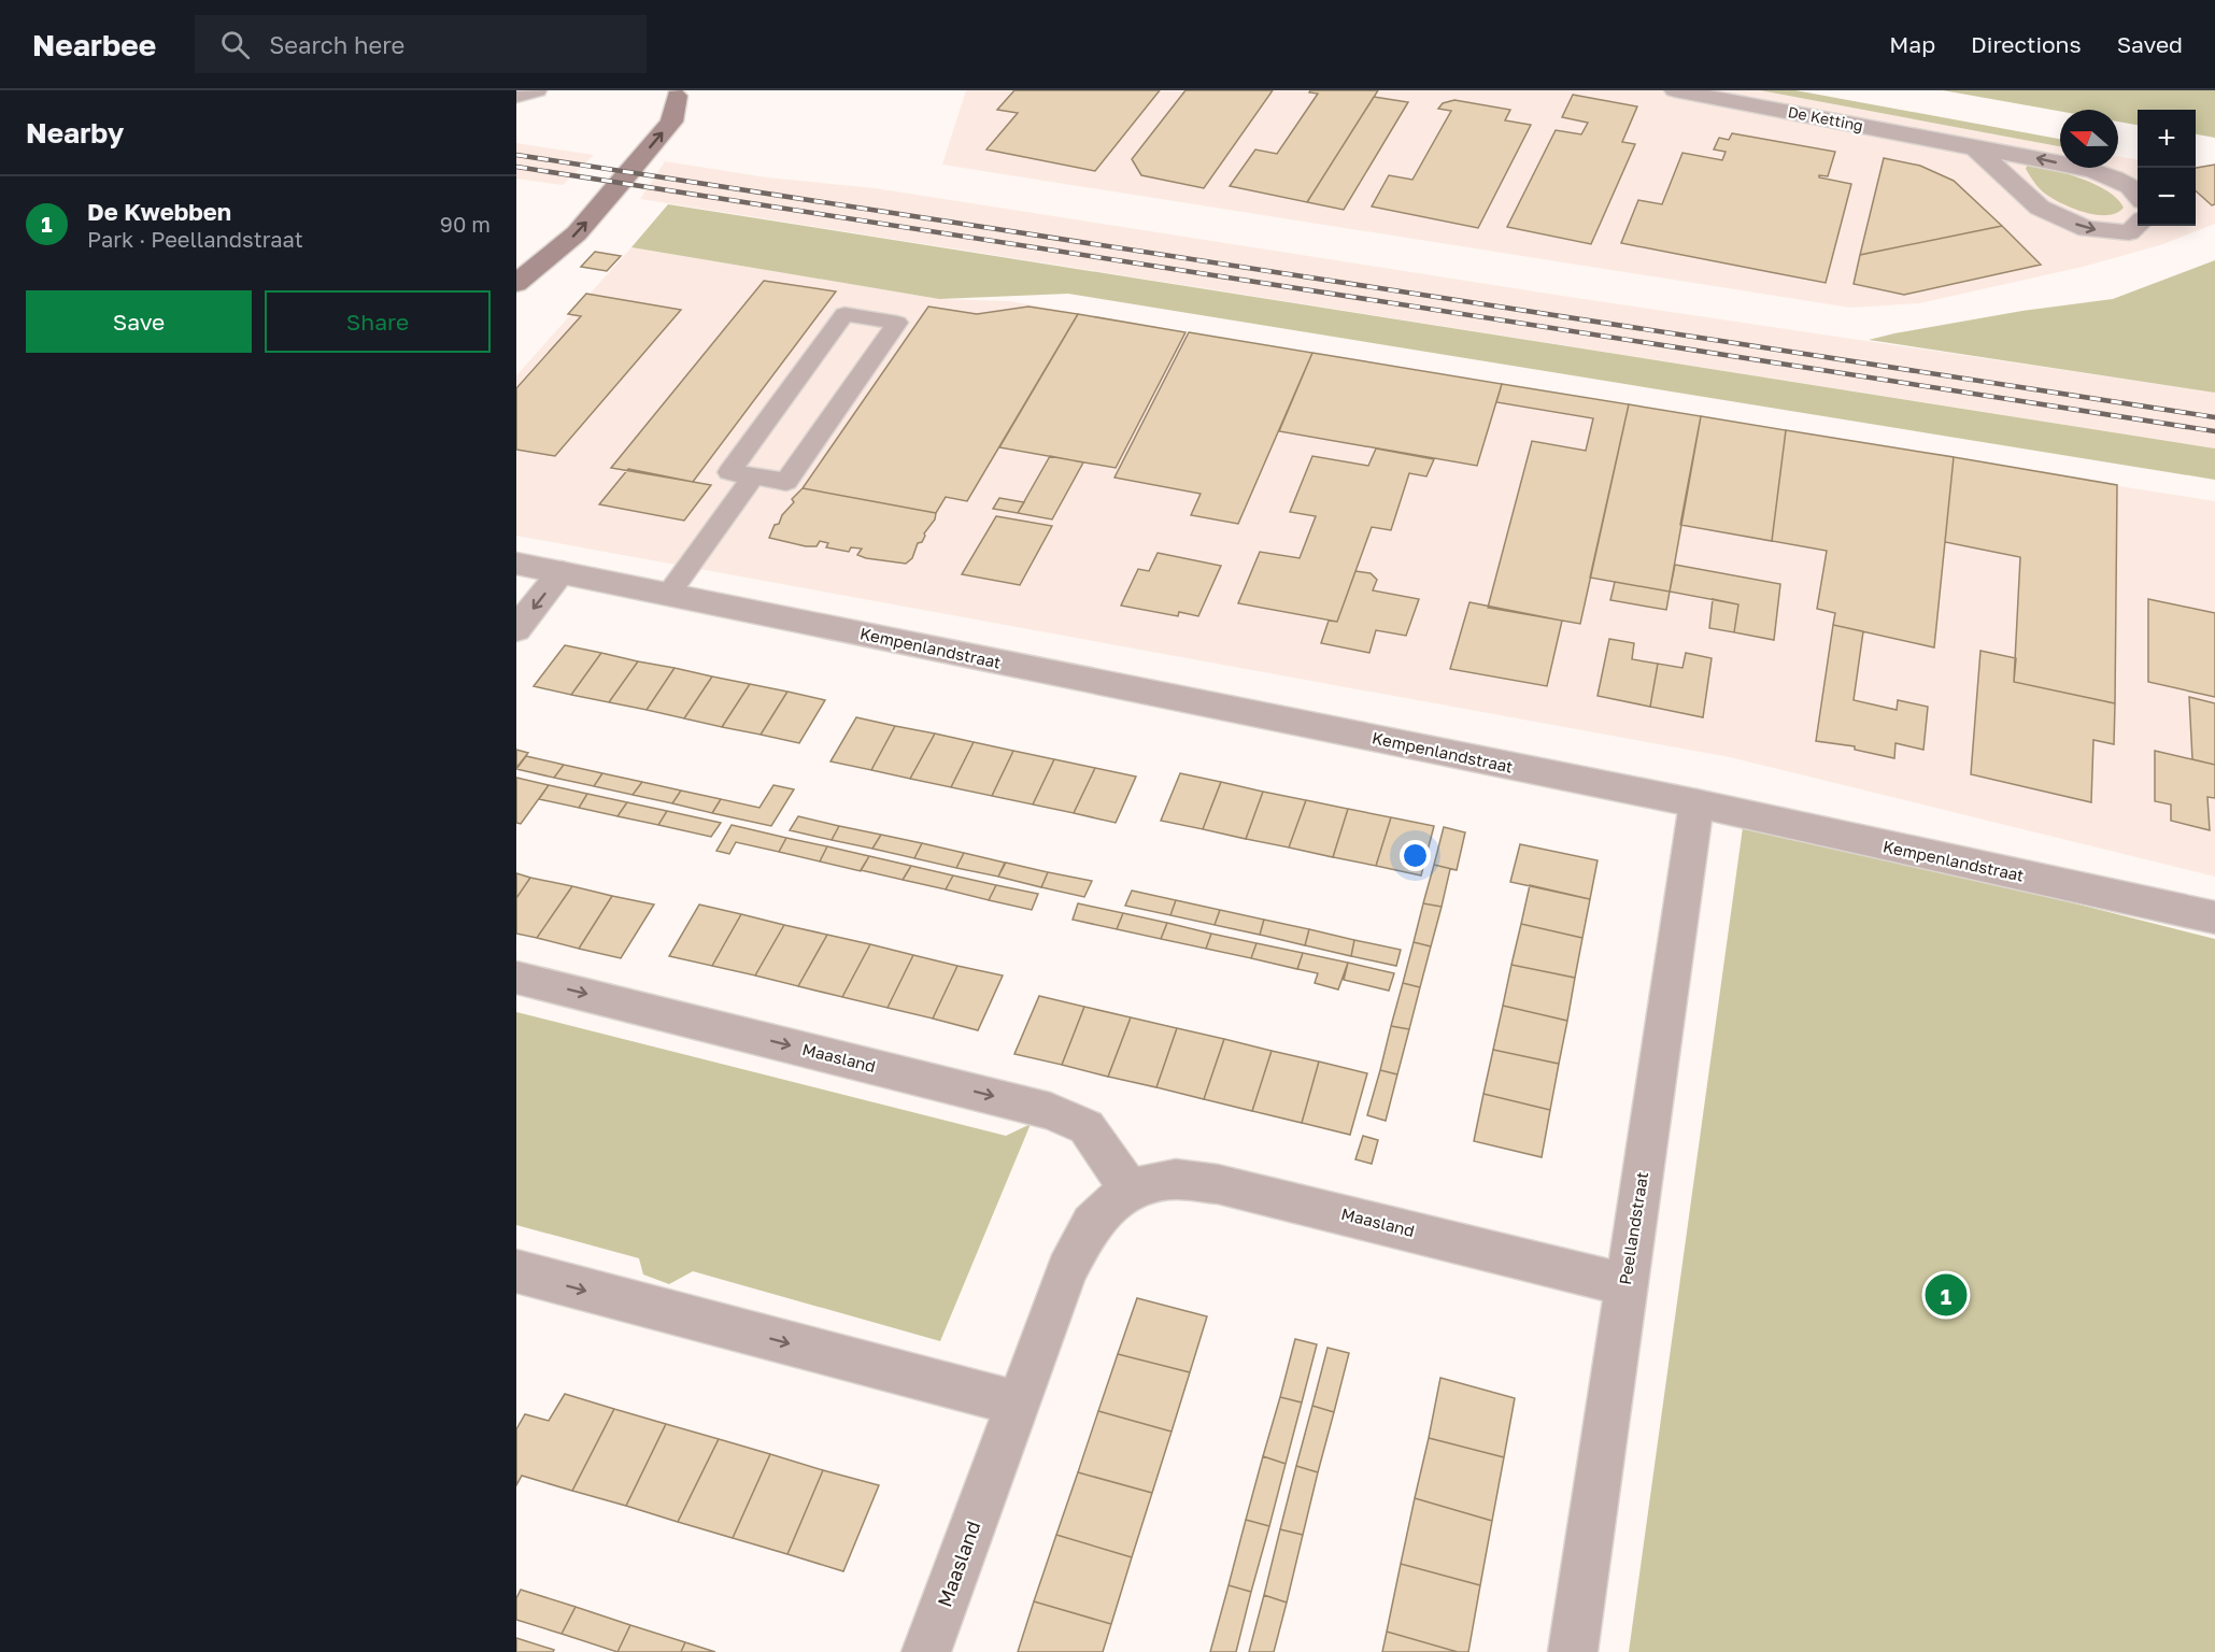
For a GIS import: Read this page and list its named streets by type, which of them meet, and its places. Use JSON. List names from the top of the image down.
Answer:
{
  "streets": {
    "street": [
      "De Ketting",
      "Kempenlandstraat",
      "Maasland",
      "Peellandstraat"
    ]
  },
  "crossings": [
    ["Kempenlandstraat", "Peellandstraat"],
    ["Maasland", "Peellandstraat"]
  ],
  "north": "left",
  "page": {
    "header": "Nearbee",
    "search": "Search here",
    "nav": ["Map", "Directions", "Saved"],
    "heading": "Nearby",
    "map_buttons": ["+", "−"],
    "list": [
      {
        "mark": "1",
        "name": "De Kwebben",
        "note": "Park · Peellandstraat",
        "value": "90 m"
      }
    ],
    "buttons": ["Save", "Share"],
    "pins": "1"
  }
}
